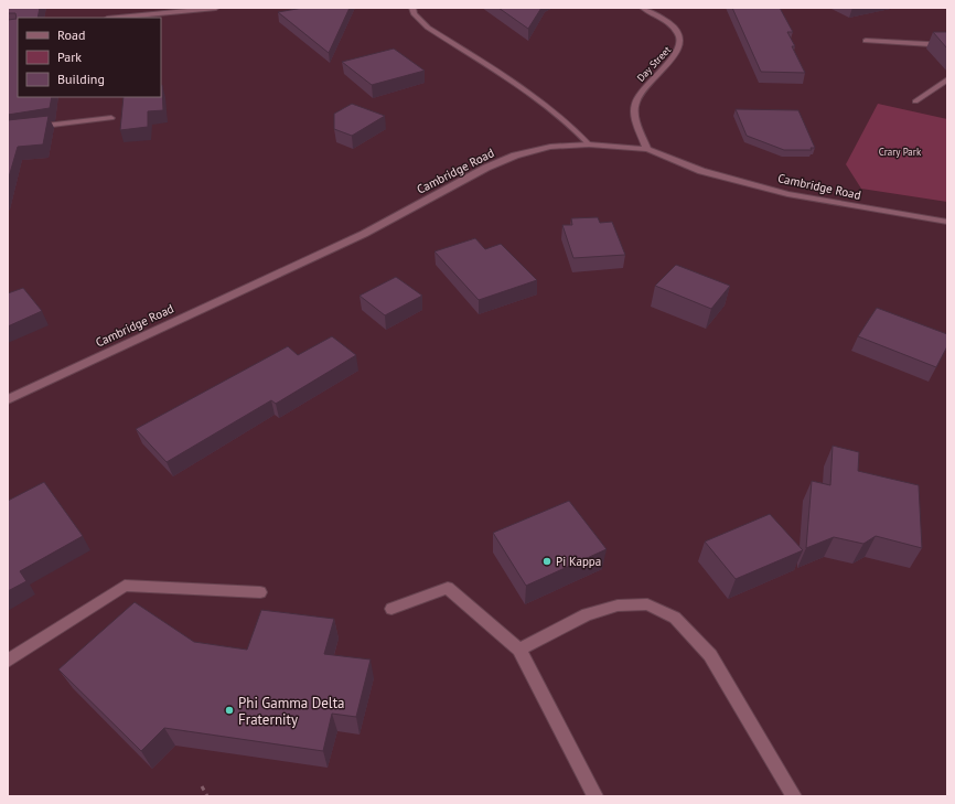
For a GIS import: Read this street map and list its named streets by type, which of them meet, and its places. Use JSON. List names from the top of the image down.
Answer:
{
  "streets": {
    "street": ["Day Street", "Cambridge Road"]
  },
  "crossings": [
    ["Day Street", "Cambridge Road"]
  ],
  "parks": ["Crary Park"],
  "places": ["Pi Kappa", "Phi Gamma Delta Fraternity"],
  "legend": ["Road", "Park", "Building"]
}
